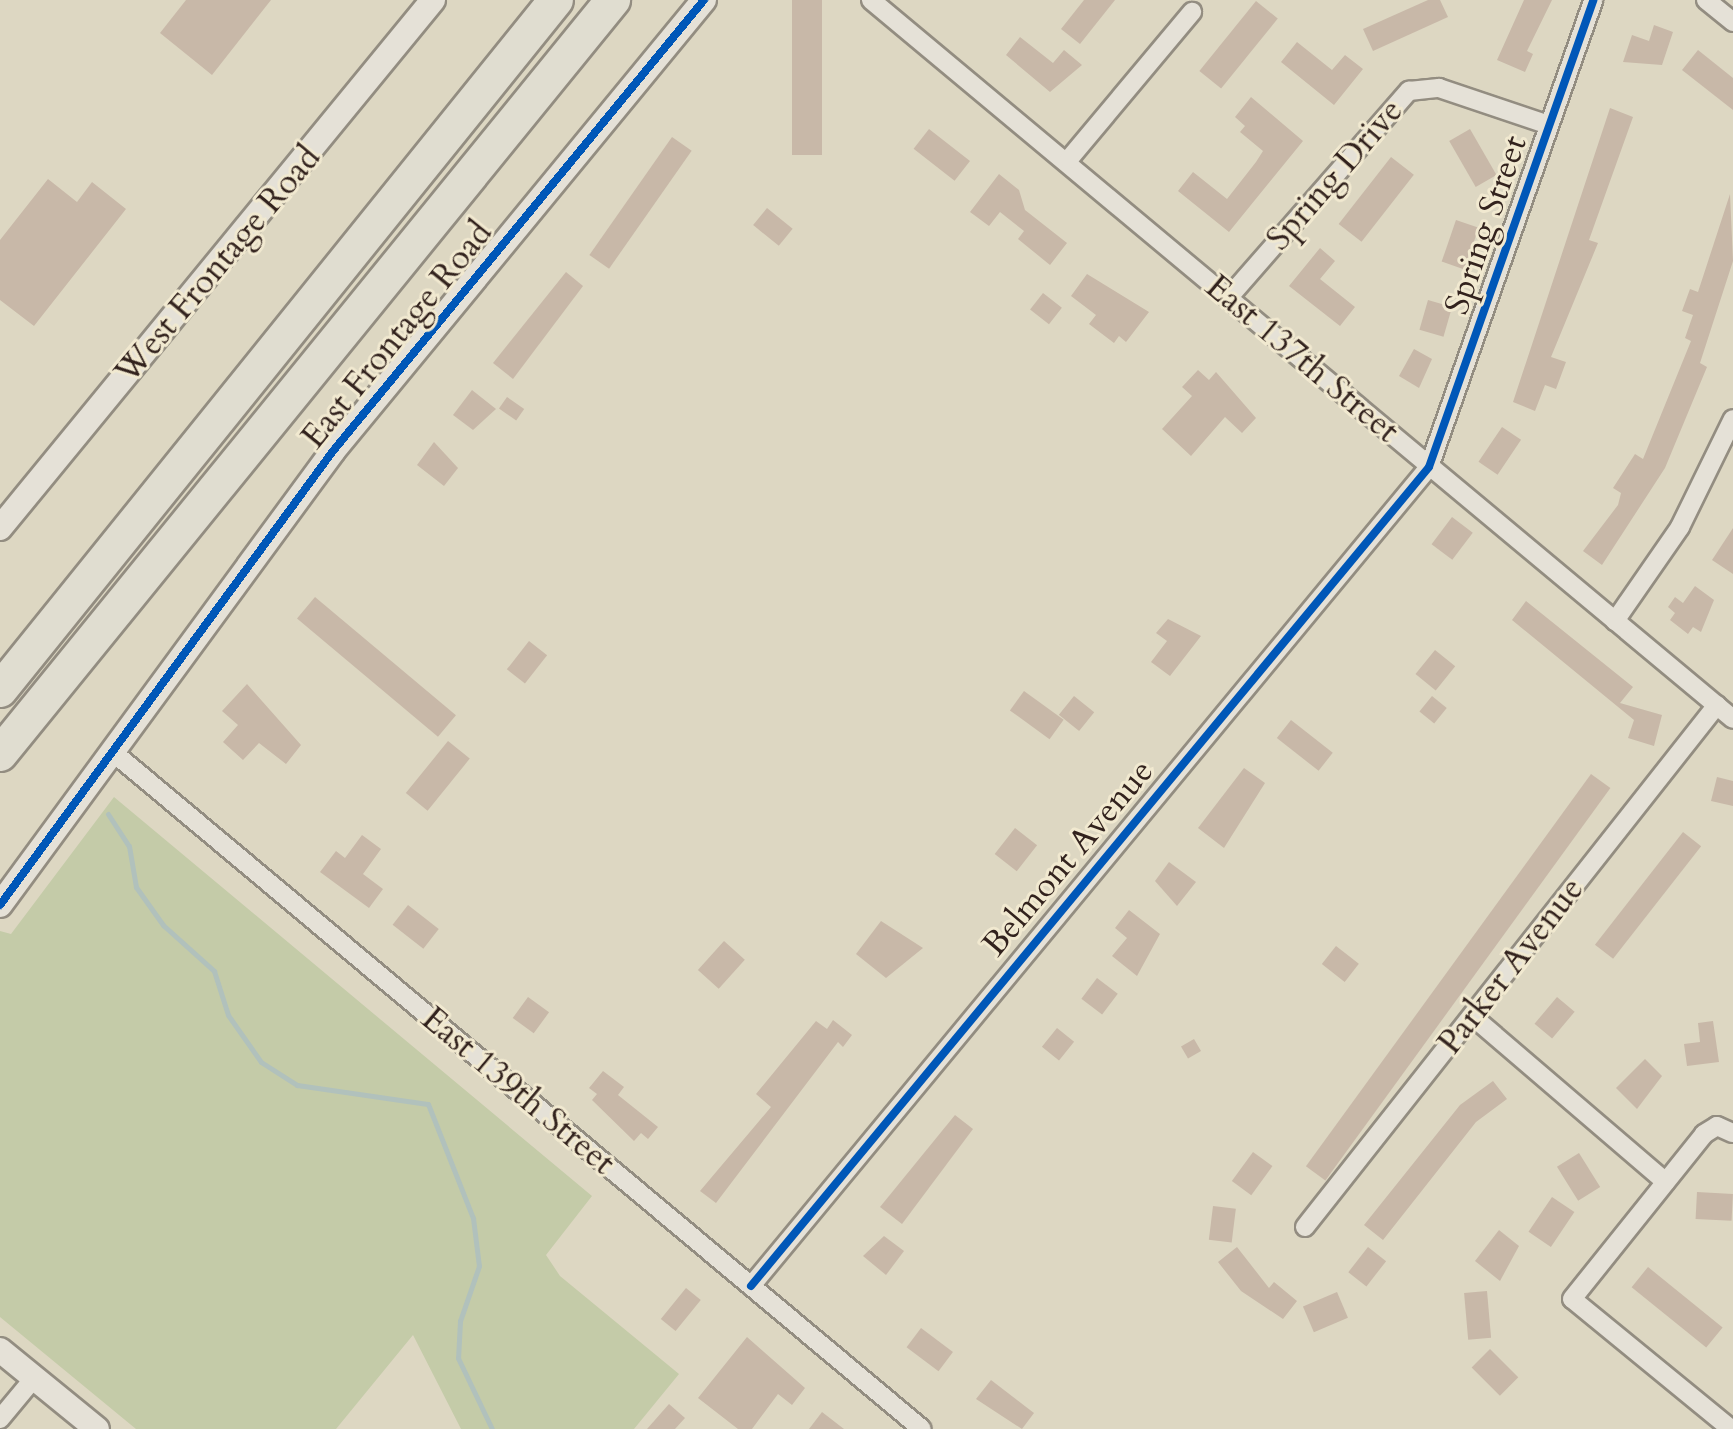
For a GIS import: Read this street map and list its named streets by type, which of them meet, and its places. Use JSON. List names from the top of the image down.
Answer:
{
  "streets": {
    "street": [
      "Spring Drive",
      "Spring Street",
      "West Frontage Road",
      "East Frontage Road",
      "East 137th Street",
      "Belmont Avenue",
      "Parker Avenue",
      "East 139th Street"
    ]
  },
  "crossings": [
    ["Spring Drive", "Spring Street"],
    ["Spring Drive", "East 137th Street"],
    ["Spring Street", "East 137th Street"],
    ["Spring Street", "Belmont Avenue"],
    ["East Frontage Road", "East 139th Street"],
    ["East 137th Street", "Belmont Avenue"],
    ["East 137th Street", "Parker Avenue"],
    ["Belmont Avenue", "East 139th Street"]
  ]
}
